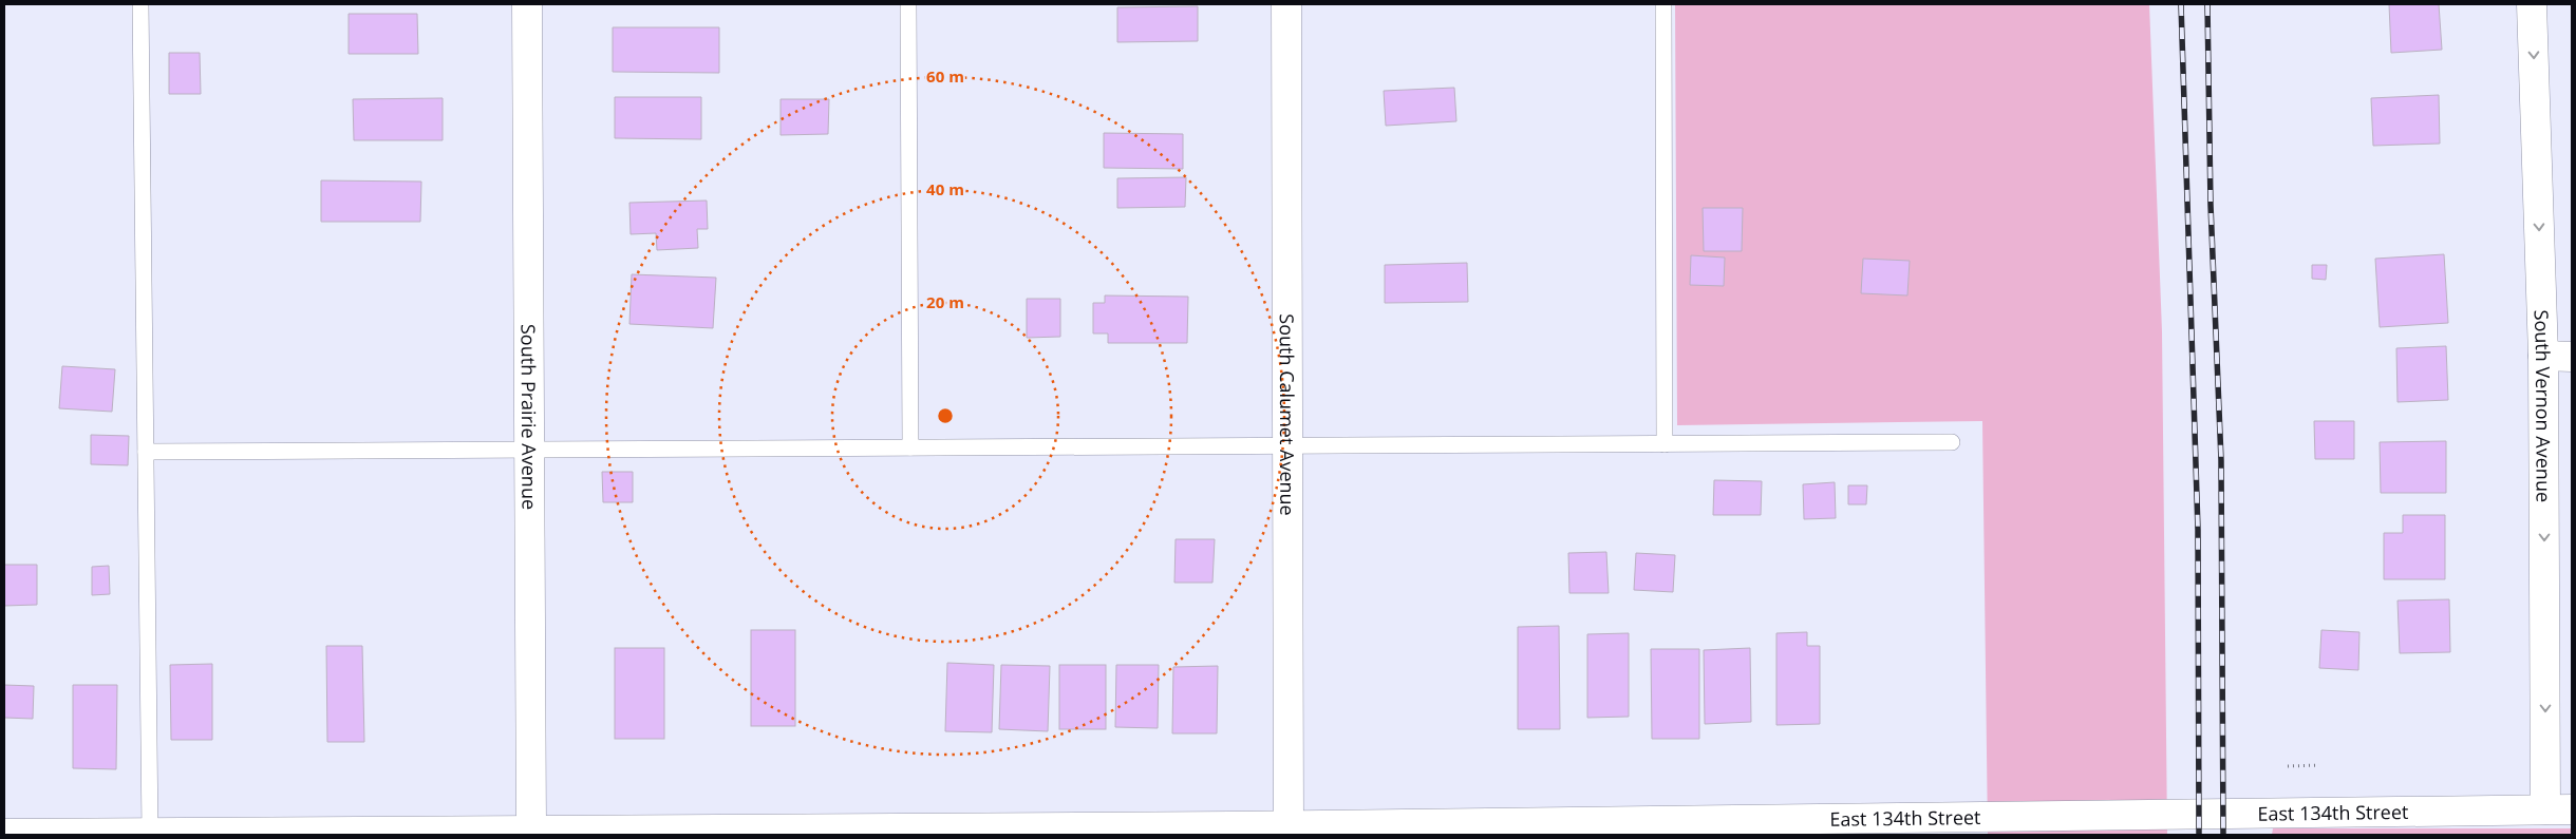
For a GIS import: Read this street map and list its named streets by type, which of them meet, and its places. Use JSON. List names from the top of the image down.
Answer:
{
  "streets": {
    "street": [
      "South Vernon Avenue",
      "South Calumet Avenue",
      "South Prairie Avenue",
      "East 134th Street"
    ]
  },
  "crossings": [
    ["South Vernon Avenue", "East 134th Street"],
    ["South Calumet Avenue", "East 134th Street"],
    ["South Prairie Avenue", "East 134th Street"]
  ],
  "one_way": ["South Vernon Avenue"],
  "rings": ["60 m", "40 m", "20 m"]
}
